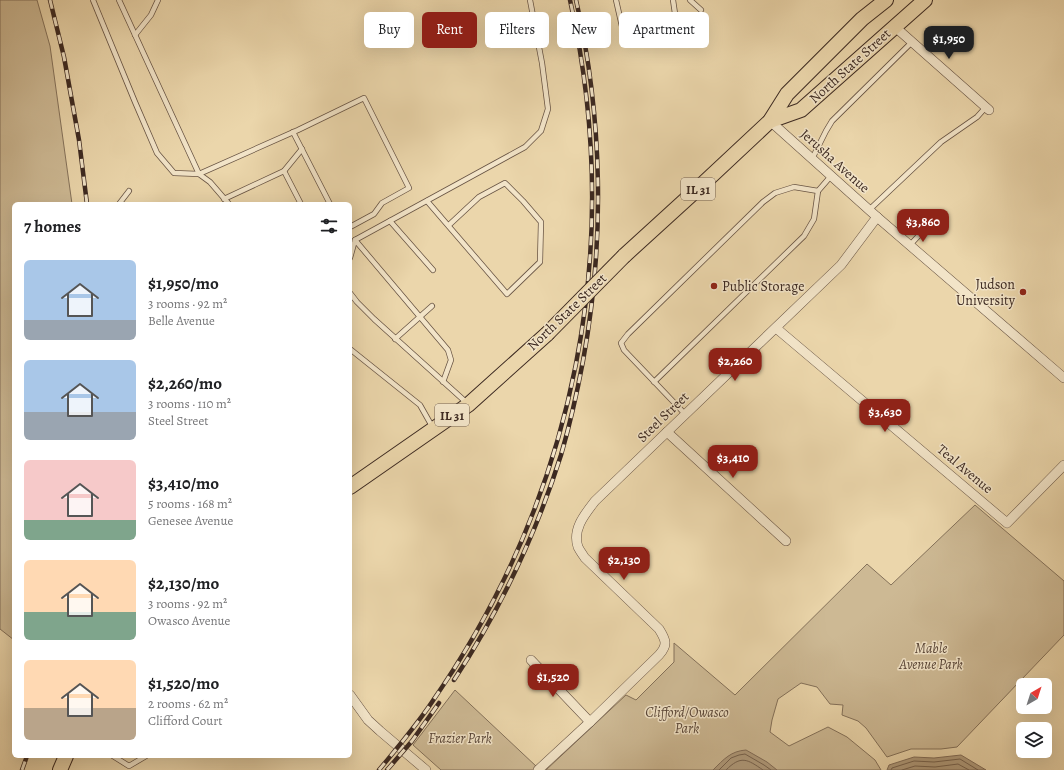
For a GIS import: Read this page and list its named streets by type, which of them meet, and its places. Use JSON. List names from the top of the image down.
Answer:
{
  "streets": {
    "main road": ["North State Street", "IL 31"],
    "street": ["Jerusha Avenue", "Steel Street", "Teal Avenue"]
  },
  "crossings": [
    ["North State Street", "Jerusha Avenue"],
    ["Jerusha Avenue", "Steel Street"],
    ["Steel Street", "Teal Avenue"]
  ],
  "parks": ["Mable Avenue Park", "Clifford/Owasco Park", "Frazier Park"],
  "places": ["Public Storage", "Judson University"],
  "north": "top right",
  "page": {
    "chip": [
      "Buy",
      "Rent",
      "Filters",
      "New",
      "Apartment"
    ],
    "price": [
      "$1,950",
      "$3,860",
      "$2,260",
      "$3,630",
      "$3,410",
      "$2,130",
      "$1,520"
    ],
    "heading": "7 homes",
    "list": [
      {
        "name": "$1,950/mo",
        "note": "3 rooms · 92 m² · Belle Avenue"
      },
      {
        "name": "$2,260/mo",
        "note": "3 rooms · 110 m² · Steel Street"
      },
      {
        "name": "$3,410/mo",
        "note": "5 rooms · 168 m² · Genesee Avenue"
      },
      {
        "name": "$2,130/mo",
        "note": "3 rooms · 92 m² · Owasco Avenue"
      },
      {
        "name": "$1,520/mo",
        "note": "2 rooms · 62 m² · Clifford Court"
      }
    ]
  }
}
